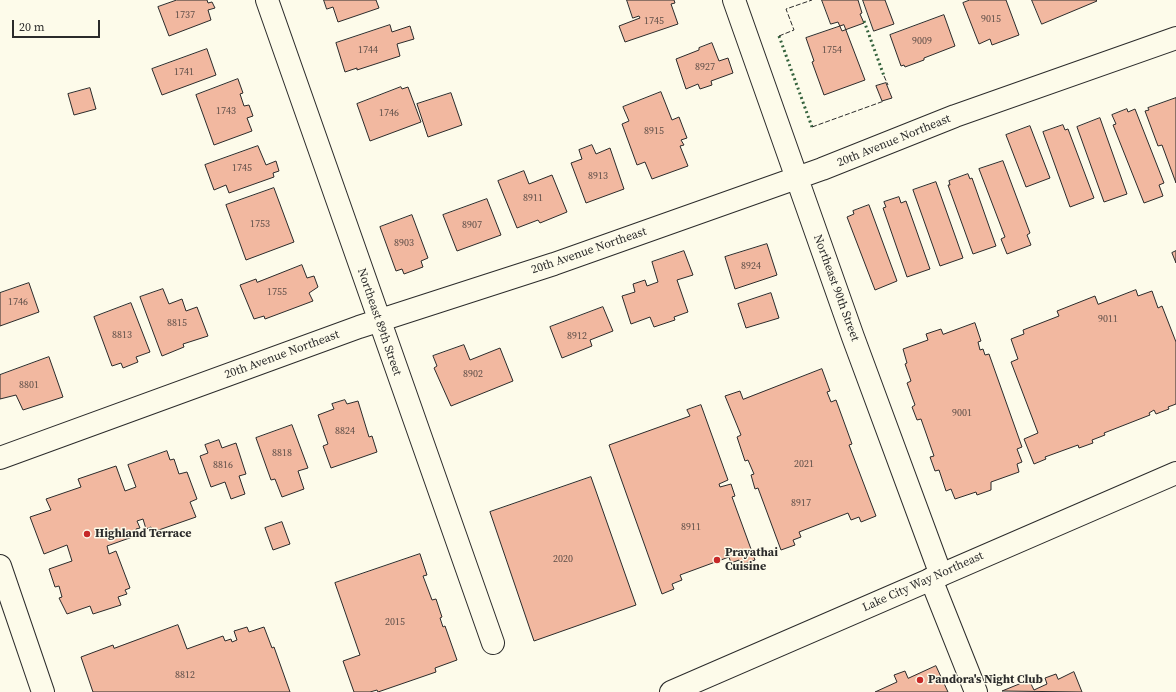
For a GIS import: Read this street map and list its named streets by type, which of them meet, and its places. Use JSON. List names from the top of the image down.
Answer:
{
  "streets": {
    "street": [
      "20th Avenue Northeast",
      "Northeast 90th Street",
      "Northeast 89th Street",
      "Lake City Way Northeast"
    ]
  },
  "crossings": [
    ["20th Avenue Northeast", "Northeast 90th Street"],
    ["20th Avenue Northeast", "Northeast 89th Street"],
    ["Northeast 90th Street", "Lake City Way Northeast"]
  ],
  "places": ["Highland Terrace", "Prayathai Cuisine", "Pandora's Night Club"],
  "house_numbers": [
    "1737",
    "9015",
    "1745",
    "9009",
    "1744",
    "1754",
    "8927",
    "1741",
    "1743",
    "1746",
    "8915",
    "1745",
    "8913",
    "8911",
    "1753",
    "8907",
    "8903",
    "8924",
    "1755",
    "1746",
    "9011",
    "8815",
    "8813",
    "8912",
    "8902",
    "8801",
    "9001",
    "8824",
    "8818",
    "2021",
    "8816",
    "8917",
    "8911",
    "2020",
    "2015",
    "8812"
  ],
  "scale_bar": "20 m"
}
